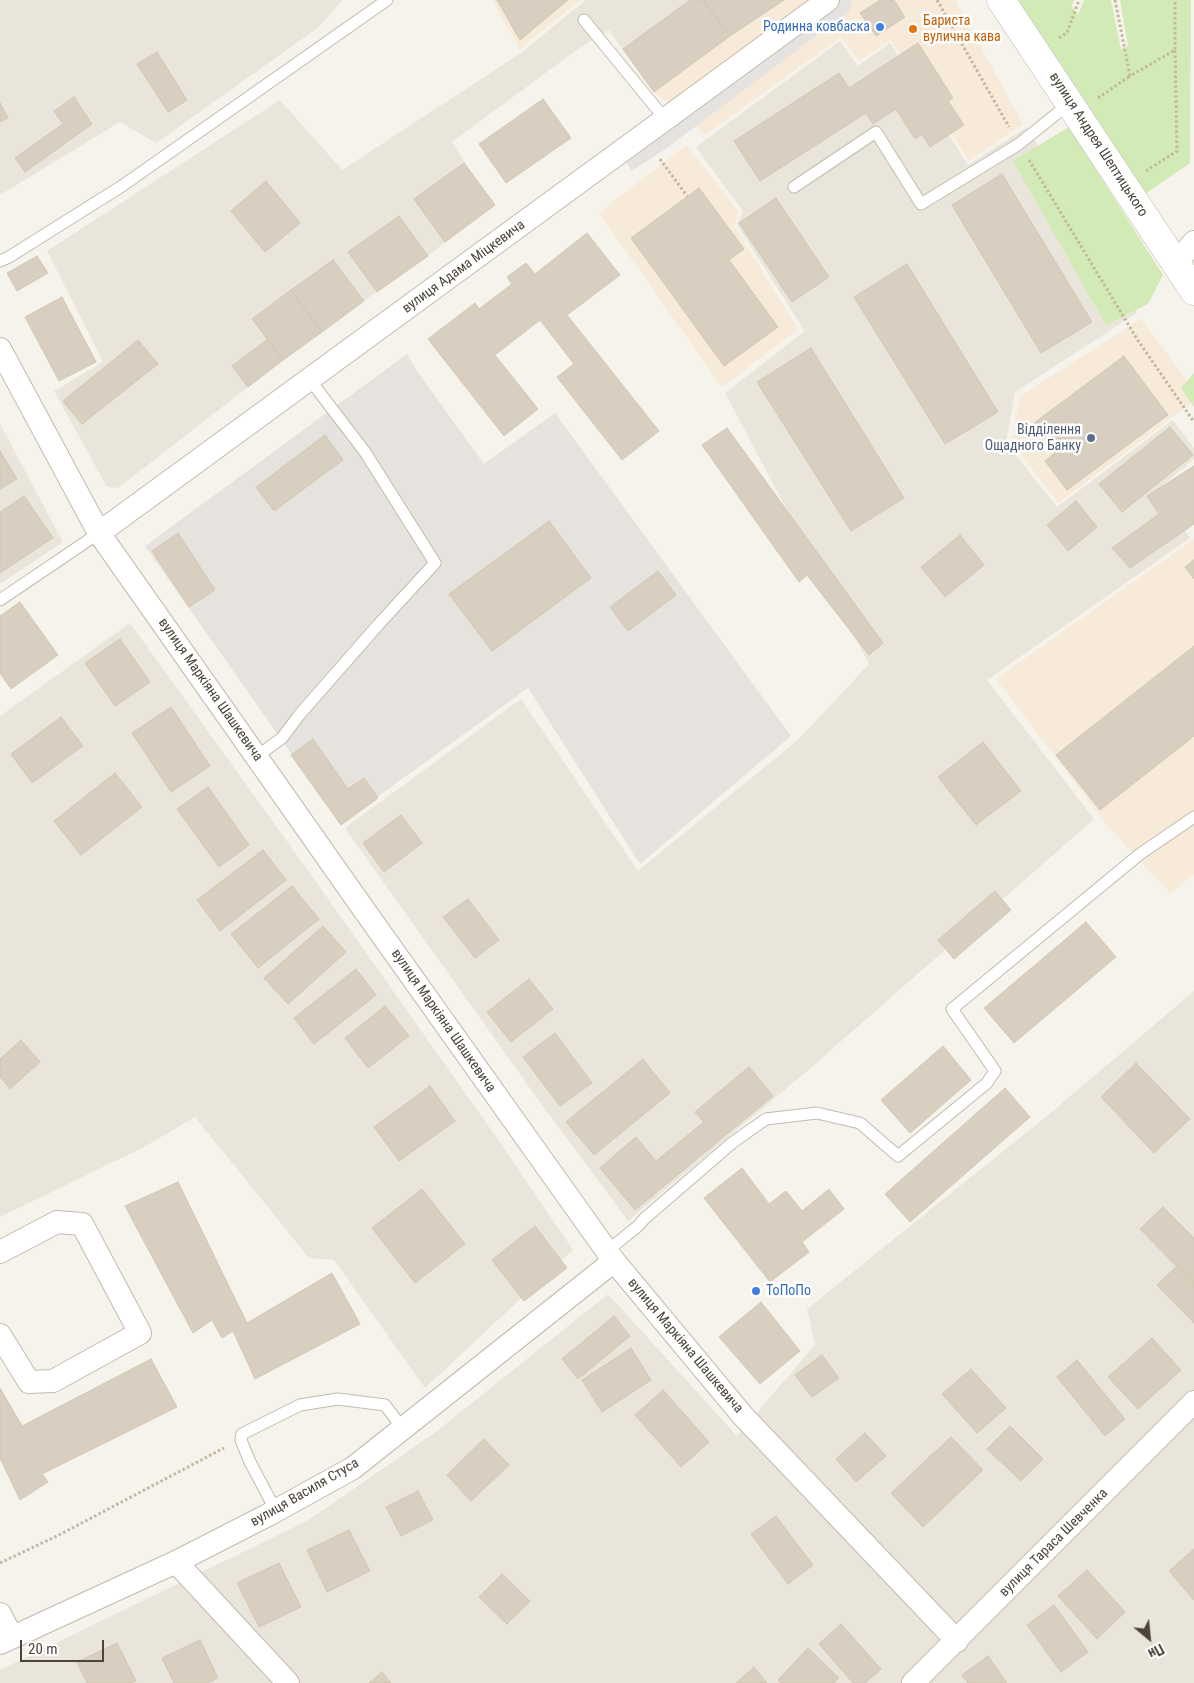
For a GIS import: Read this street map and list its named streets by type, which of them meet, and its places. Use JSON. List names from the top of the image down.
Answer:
{
  "streets": {
    "street": [
      "вулиця Андрея Шептицького",
      "вулиця Адама Міцкевича",
      "вулиця Маркіяна Шашкевича",
      "вулиця Василя Стуса",
      "вулиця Тараса Шевченка"
    ]
  },
  "crossings": [
    ["вулиця Адама Міцкевича", "вулиця Маркіяна Шашкевича"],
    ["вулиця Маркіяна Шашкевича", "вулиця Василя Стуса"],
    ["вулиця Маркіяна Шашкевича", "вулиця Тараса Шевченка"]
  ],
  "places": [
    "Родинна ковбаска",
    "Бариста вулична кава",
    "Відділення Ощадного Банку",
    "ТоПоПо"
  ],
  "scale_bar": "20 m",
  "north": "bottom right"
}
